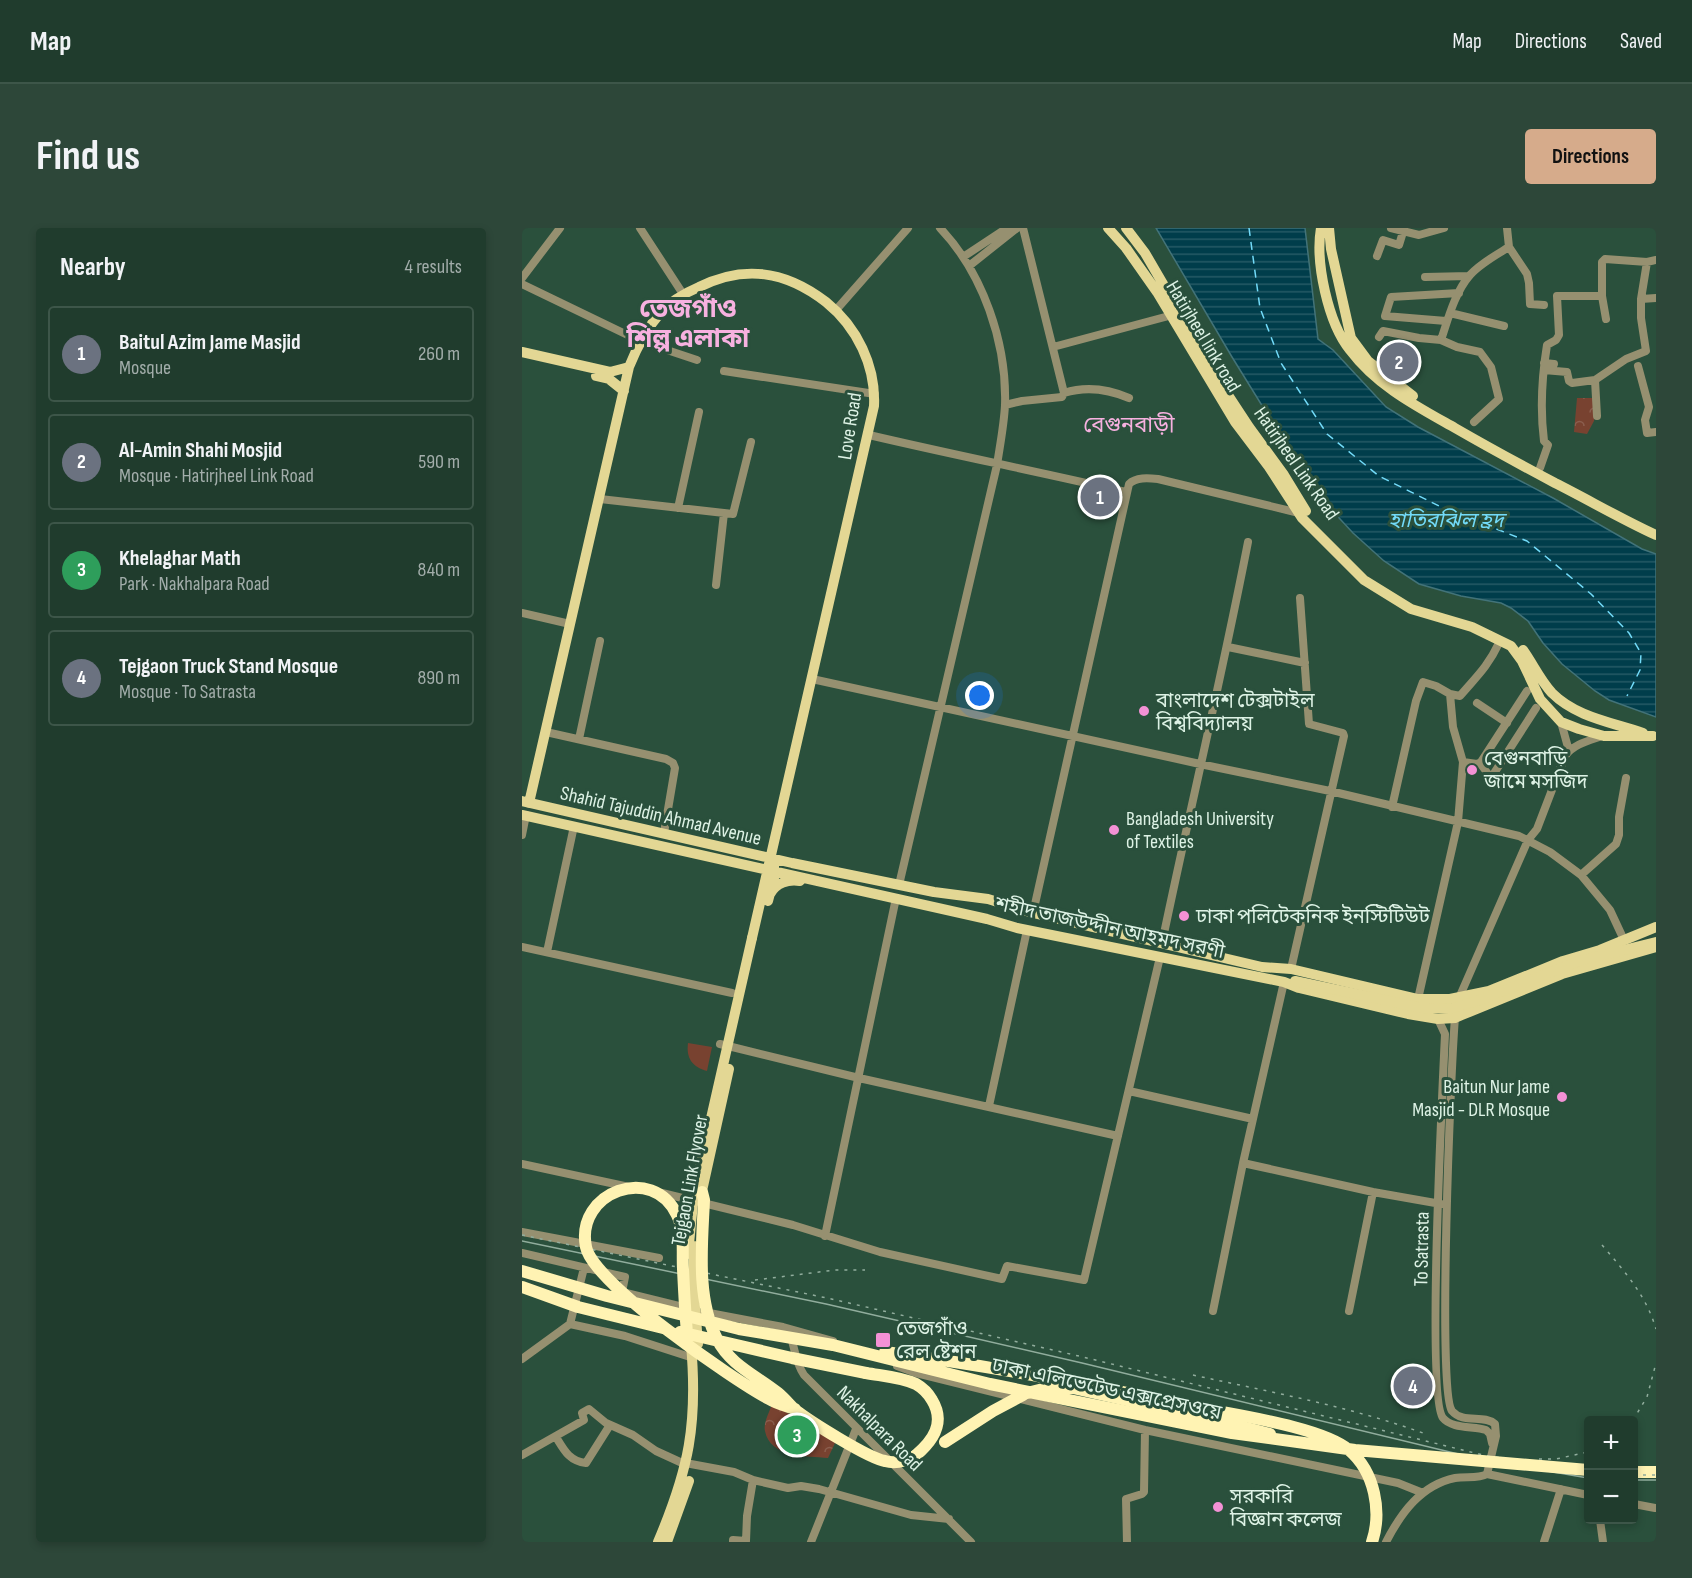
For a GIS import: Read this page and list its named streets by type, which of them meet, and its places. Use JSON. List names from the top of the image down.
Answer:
{
  "streets": {
    "highway": ["ঢাকা এলিভেটেড এক্সপ্রেসওয়ে"],
    "main road": [
      "Hatirjheel link road",
      "Love Road",
      "Hatirjheel Link Road",
      "Shahid Tajuddin Ahmad Avenue",
      "শহীদ তাজউদ্দীন আহমদ সরণী",
      "Tejgaon Link Flyover"
    ],
    "street": ["To Satrasta", "Nakhalpara Road"]
  },
  "crossings": [
    ["Hatirjheel link road", "Hatirjheel Link Road"],
    ["Love Road", "Shahid Tajuddin Ahmad Avenue"],
    ["Love Road", "শহীদ তাজউদ্দীন আহমদ সরণী"],
    ["Love Road", "Tejgaon Link Flyover"],
    ["Shahid Tajuddin Ahmad Avenue", "শহীদ তাজউদ্দীন আহমদ সরণী"],
    ["শহীদ তাজউদ্দীন আহমদ সরণী", "To Satrasta"]
  ],
  "districts": ["তেজগাঁও শিল্প এলাকা", "বেগুনবাড়ী"],
  "water": ["হাতিরঝিল হ্রদ"],
  "places": {
    "other": [
      "বাংলাদেশ টেক্সটাইল বিশ্ববিদ্যালয়",
      "বেগুনবাড়ি জামে মসজিদ",
      "Bangladesh University of Textiles",
      "ঢাকা পলিটেকনিক ইনস্টিটিউট",
      "Baitun Nur Jame Masjid - DLR Mosque",
      "সরকারি বিজ্ঞান কলেজ"
    ],
    "transit": ["তেজগাঁও রেল ষ্টেশন"]
  },
  "page": {
    "header": "Map",
    "nav": ["Map", "Directions", "Saved"],
    "buttons": "Directions",
    "title": "Find us",
    "heading": ["Nearby", "4 results"],
    "list": [
      {
        "mark": "1",
        "name": "Baitul Azim Jame Masjid",
        "note": "Mosque",
        "value": "260 m"
      },
      {
        "mark": "2",
        "name": "Al-Amin Shahi Mosjid",
        "note": "Mosque · Hatirjheel Link Road",
        "value": "590 m"
      },
      {
        "mark": "3",
        "name": "Khelaghar Math",
        "note": "Park · Nakhalpara Road",
        "value": "840 m"
      },
      {
        "mark": "4",
        "name": "Tejgaon Truck Stand Mosque",
        "note": "Mosque · To Satrasta",
        "value": "890 m"
      }
    ],
    "pins": [
      "2",
      "1",
      "4",
      "3"
    ],
    "map_buttons": ["+", "−"]
  }
}
